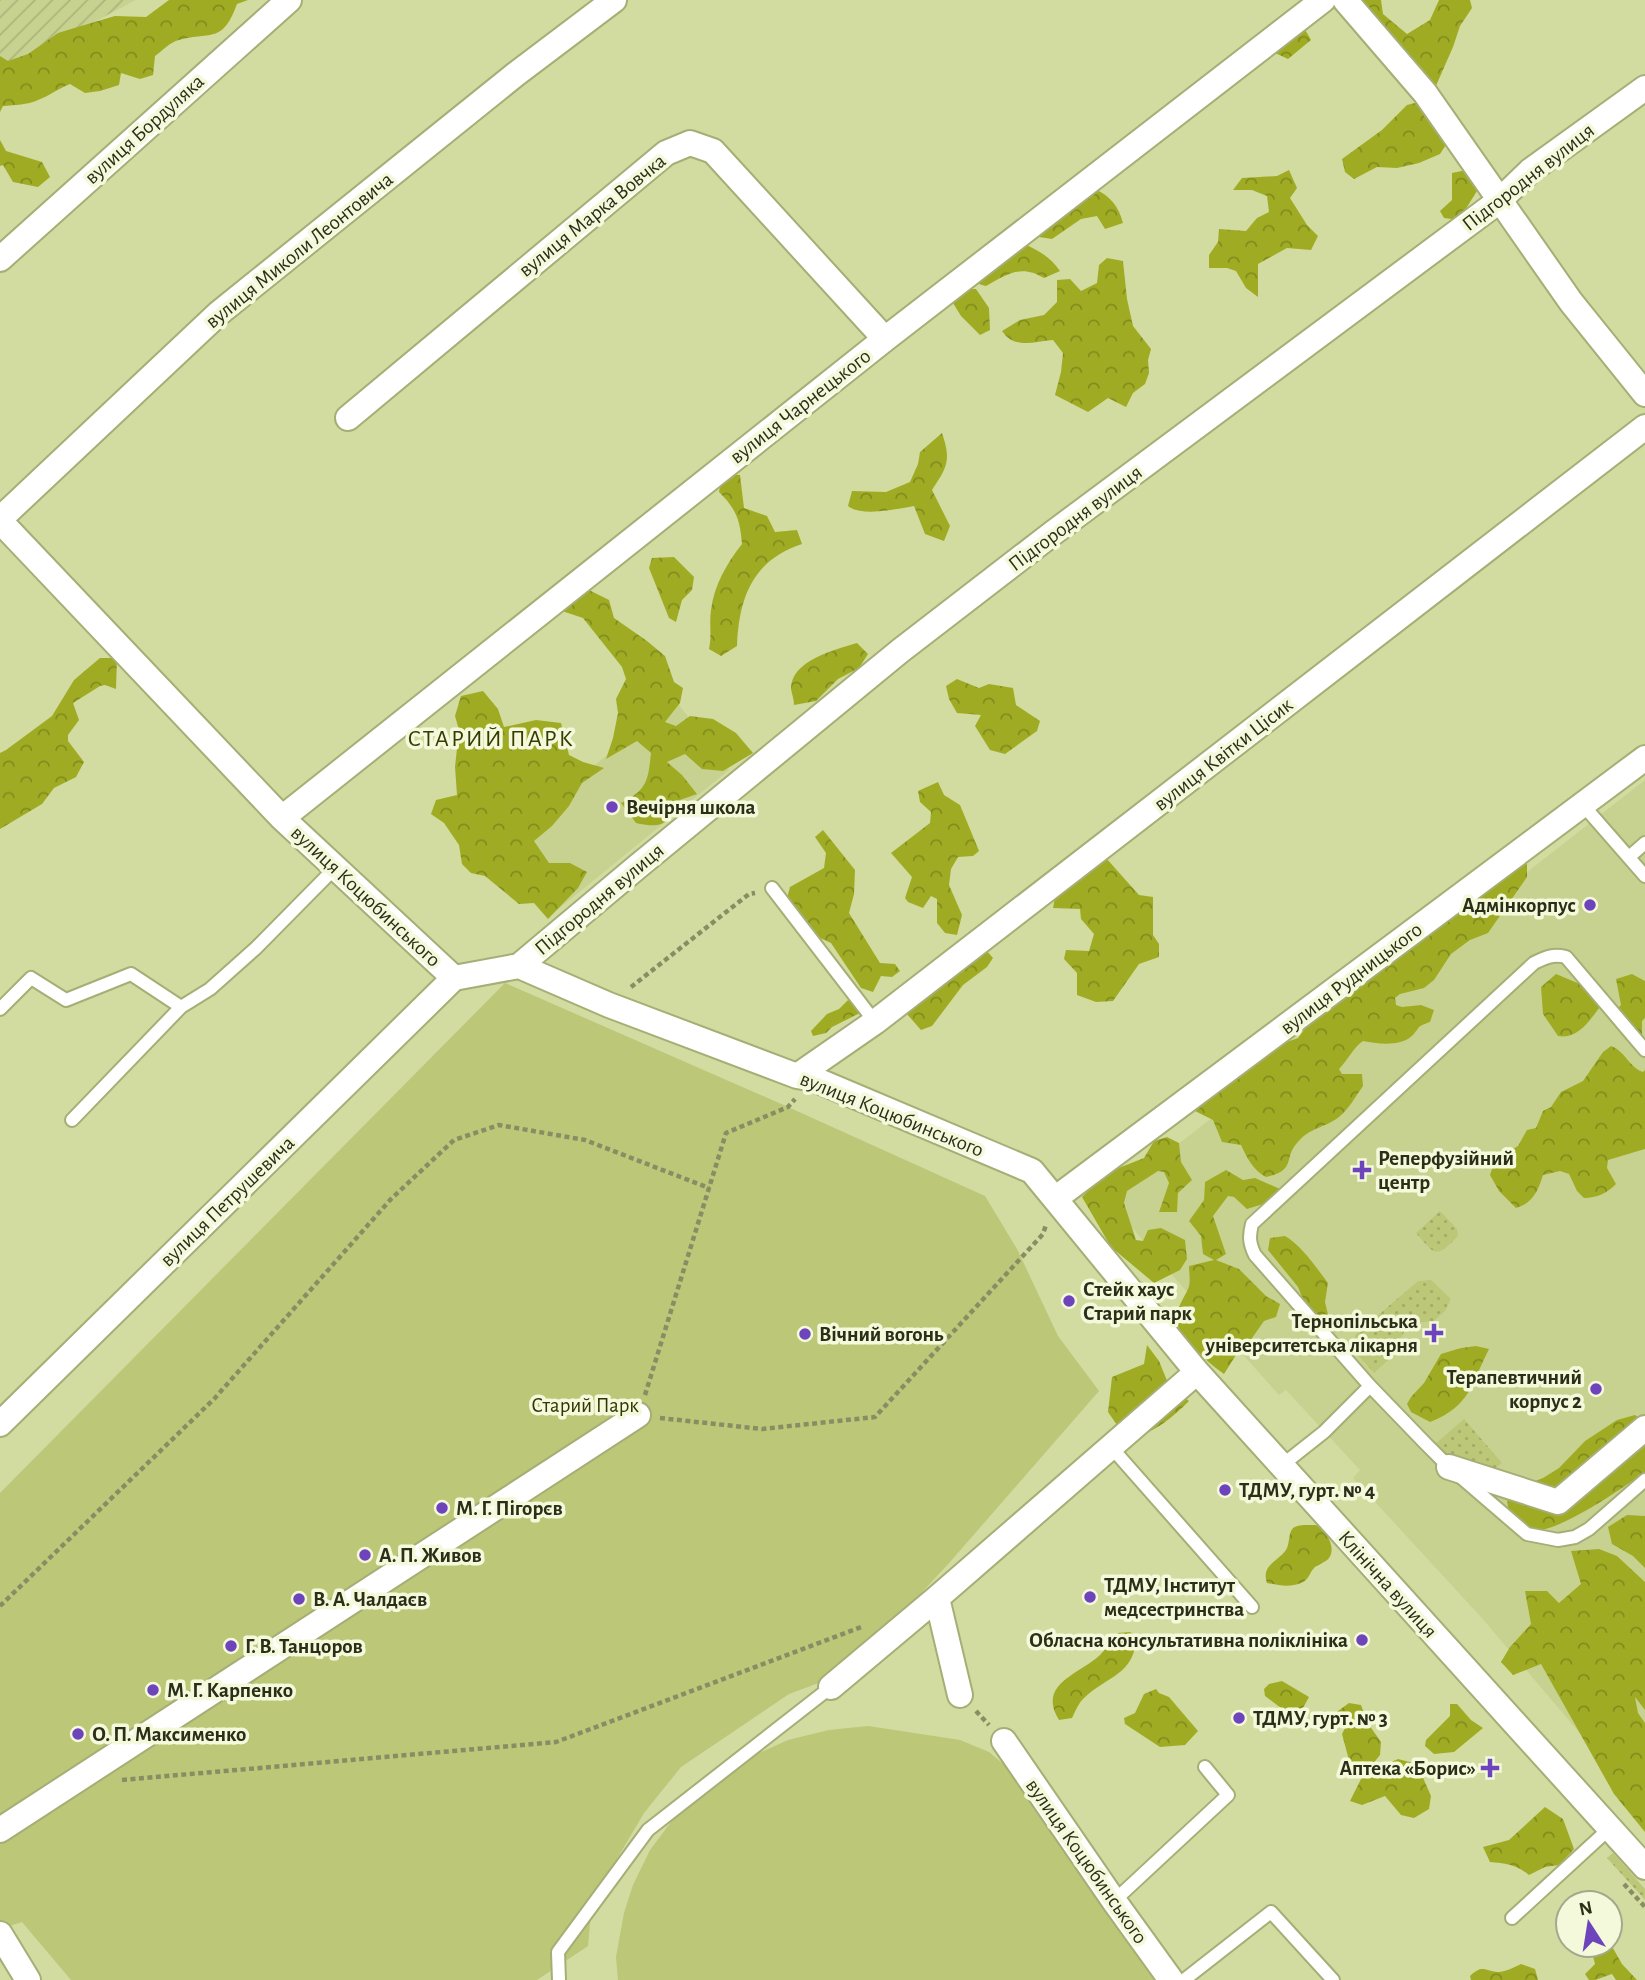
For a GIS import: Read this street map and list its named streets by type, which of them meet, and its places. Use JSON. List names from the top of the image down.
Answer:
{
  "streets": {
    "street": [
      "вулиця Бордуляка",
      "Підгородня вулиця",
      "вулиця Марка Вовчка",
      "вулиця Миколи Леонтовича",
      "вулиця Чарнецького",
      "вулиця Квітки Цісик",
      "вулиця Коцюбинського",
      "вулиця Рудницького",
      "вулиця Петрушевича",
      "Клінічна вулиця"
    ]
  },
  "crossings": [
    ["Підгородня вулиця", "вулиця Коцюбинського"],
    ["вулиця Марка Вовчка", "вулиця Чарнецького"],
    ["вулиця Миколи Леонтовича", "вулиця Коцюбинського"],
    ["вулиця Чарнецького", "вулиця Коцюбинського"],
    ["вулиця Квітки Цісик", "вулиця Коцюбинського"],
    ["вулиця Коцюбинського", "вулиця Рудницького"],
    ["вулиця Коцюбинського", "вулиця Петрушевича"],
    ["вулиця Коцюбинського", "Клінічна вулиця"],
    ["вулиця Рудницького", "Клінічна вулиця"]
  ],
  "districts": ["СТАРИЙ ПАРК"],
  "parks": ["Старий Парк"],
  "places": {
    "other": [
      "Вечірня школа",
      "Адмінкорпус",
      "Стейк хаус Старий парк",
      "Вічний вогонь",
      "Терапевтичний корпус 2",
      "ТДМУ, гурт. № 4",
      "М. Г. Пігорєв",
      "А. П. Живов",
      "ТДМУ, Iнститут медсестринства",
      "В. А. Чалдаєв",
      "Обласна консультативна поліклініка",
      "Г. В. Танцоров",
      "М. Г. Карпенко",
      "ТДМУ, гурт. № 3",
      "О. П. Максименко"
    ],
    "health": ["Реперфузійний центр", "Тернопільська університетська лікарня", "Аптека «Борис»"]
  },
  "north": "top"
}
